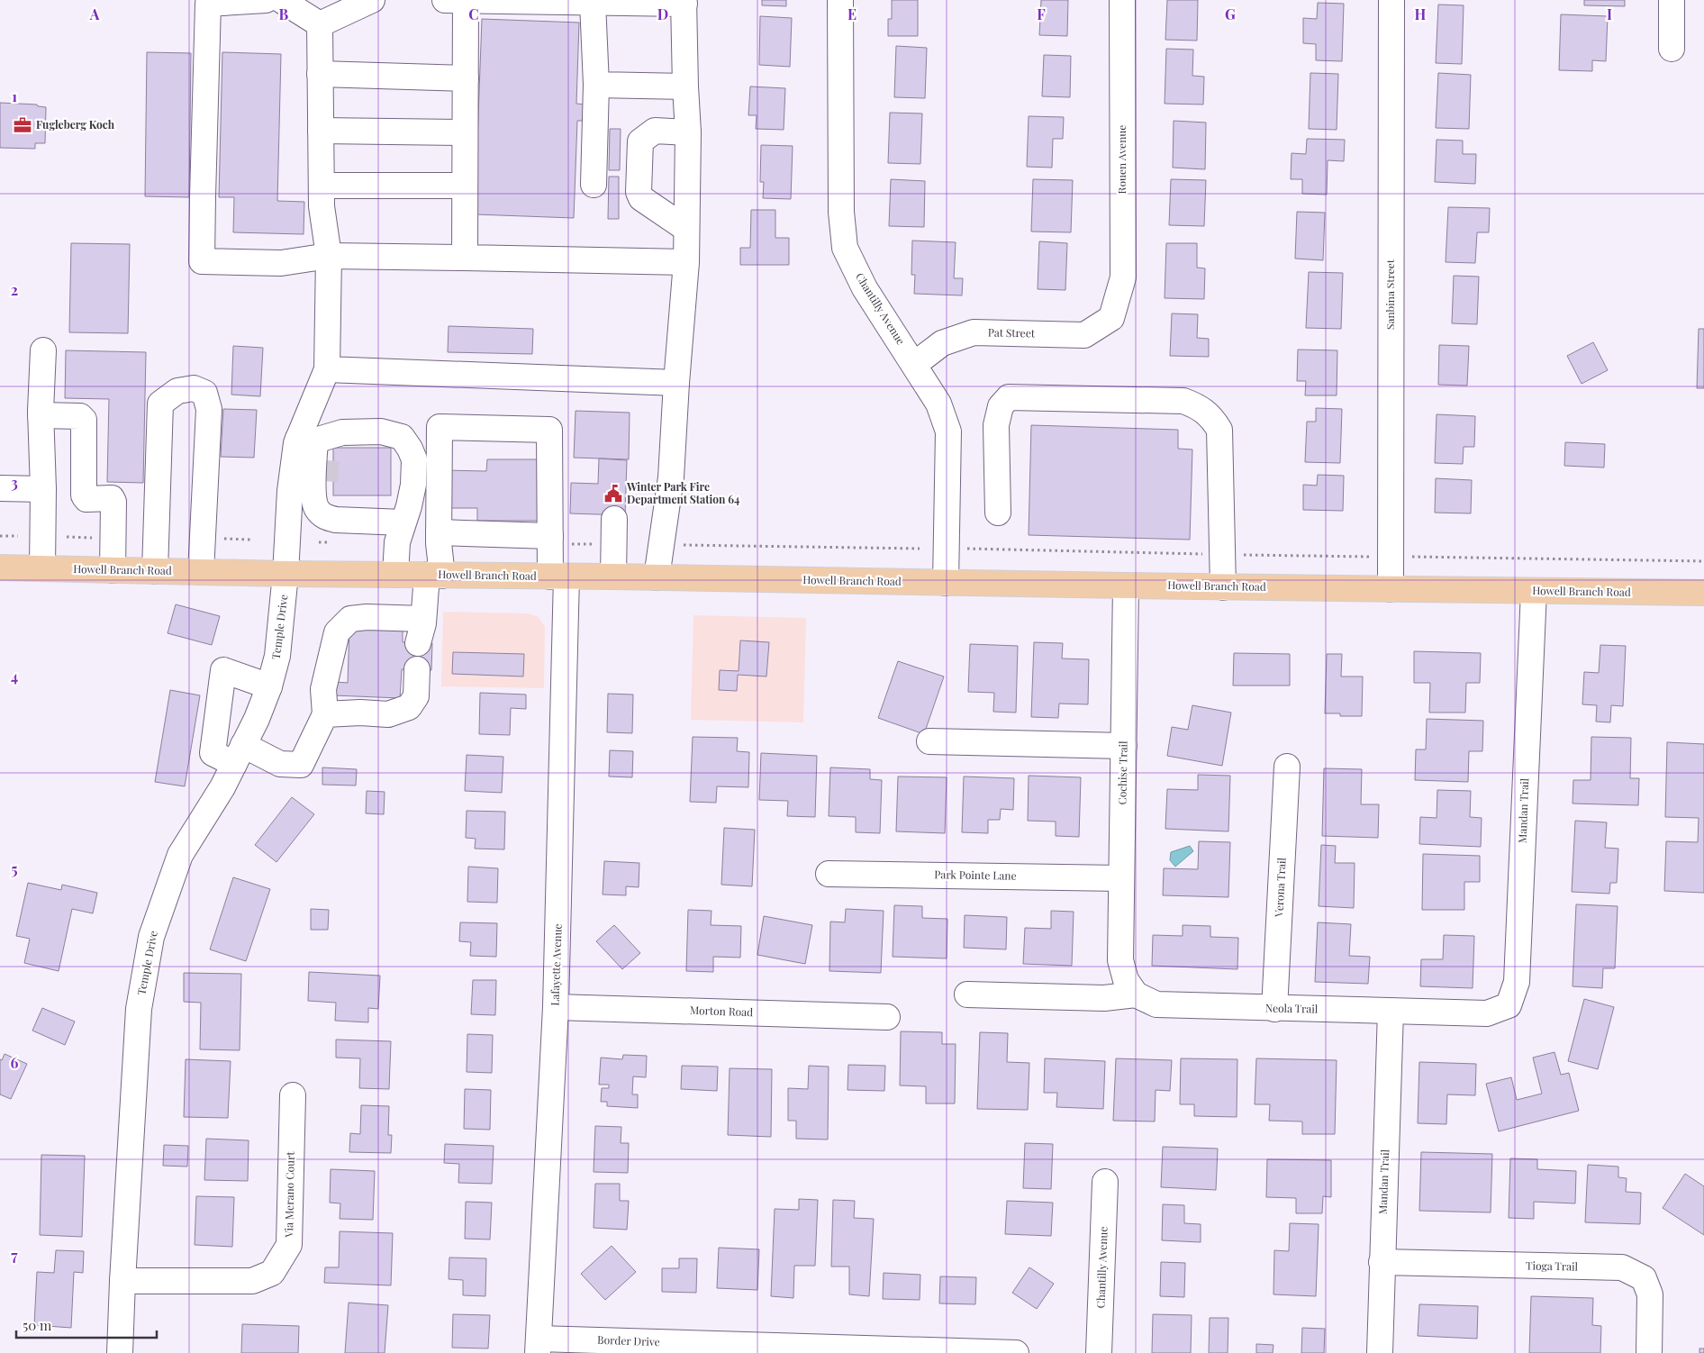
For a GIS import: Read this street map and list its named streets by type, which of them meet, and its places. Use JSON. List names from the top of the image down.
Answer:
{
  "streets": {
    "main road": ["Howell Branch Road"],
    "street": [
      "Rouen Avenue",
      "Sanbina Street",
      "Chantilly Avenue",
      "Pat Street",
      "Temple Drive",
      "Cochise Trail",
      "Mandan Trail",
      "Park Pointe Lane",
      "Verona Trail",
      "Lafayette Avenue",
      "Neola Trail",
      "Morton Road",
      "Via Merano Court",
      "Tioga Trail",
      "Border Drive"
    ]
  },
  "crossings": [
    ["Rouen Avenue", "Pat Street"],
    ["Sanbina Street", "Howell Branch Road"],
    ["Chantilly Avenue", "Pat Street"],
    ["Chantilly Avenue", "Howell Branch Road"],
    ["Howell Branch Road", "Temple Drive"],
    ["Howell Branch Road", "Cochise Trail"],
    ["Howell Branch Road", "Mandan Trail"],
    ["Howell Branch Road", "Lafayette Avenue"],
    ["Temple Drive", "Via Merano Court"],
    ["Cochise Trail", "Park Pointe Lane"],
    ["Cochise Trail", "Neola Trail"],
    ["Mandan Trail", "Neola Trail"],
    ["Mandan Trail", "Tioga Trail"],
    ["Verona Trail", "Neola Trail"],
    ["Lafayette Avenue", "Morton Road"],
    ["Lafayette Avenue", "Border Drive"]
  ],
  "places": {
    "office": ["Fugleberg Koch"],
    "public building": ["Winter Park Fire Department Station 64"]
  },
  "scale_bar": "50 m",
  "grid": {
    "columns": [
      "A",
      "B",
      "C",
      "D",
      "E",
      "F",
      "G",
      "H",
      "I"
    ],
    "rows": [
      "1",
      "2",
      "3",
      "4",
      "5",
      "6",
      "7"
    ]
  }
}
